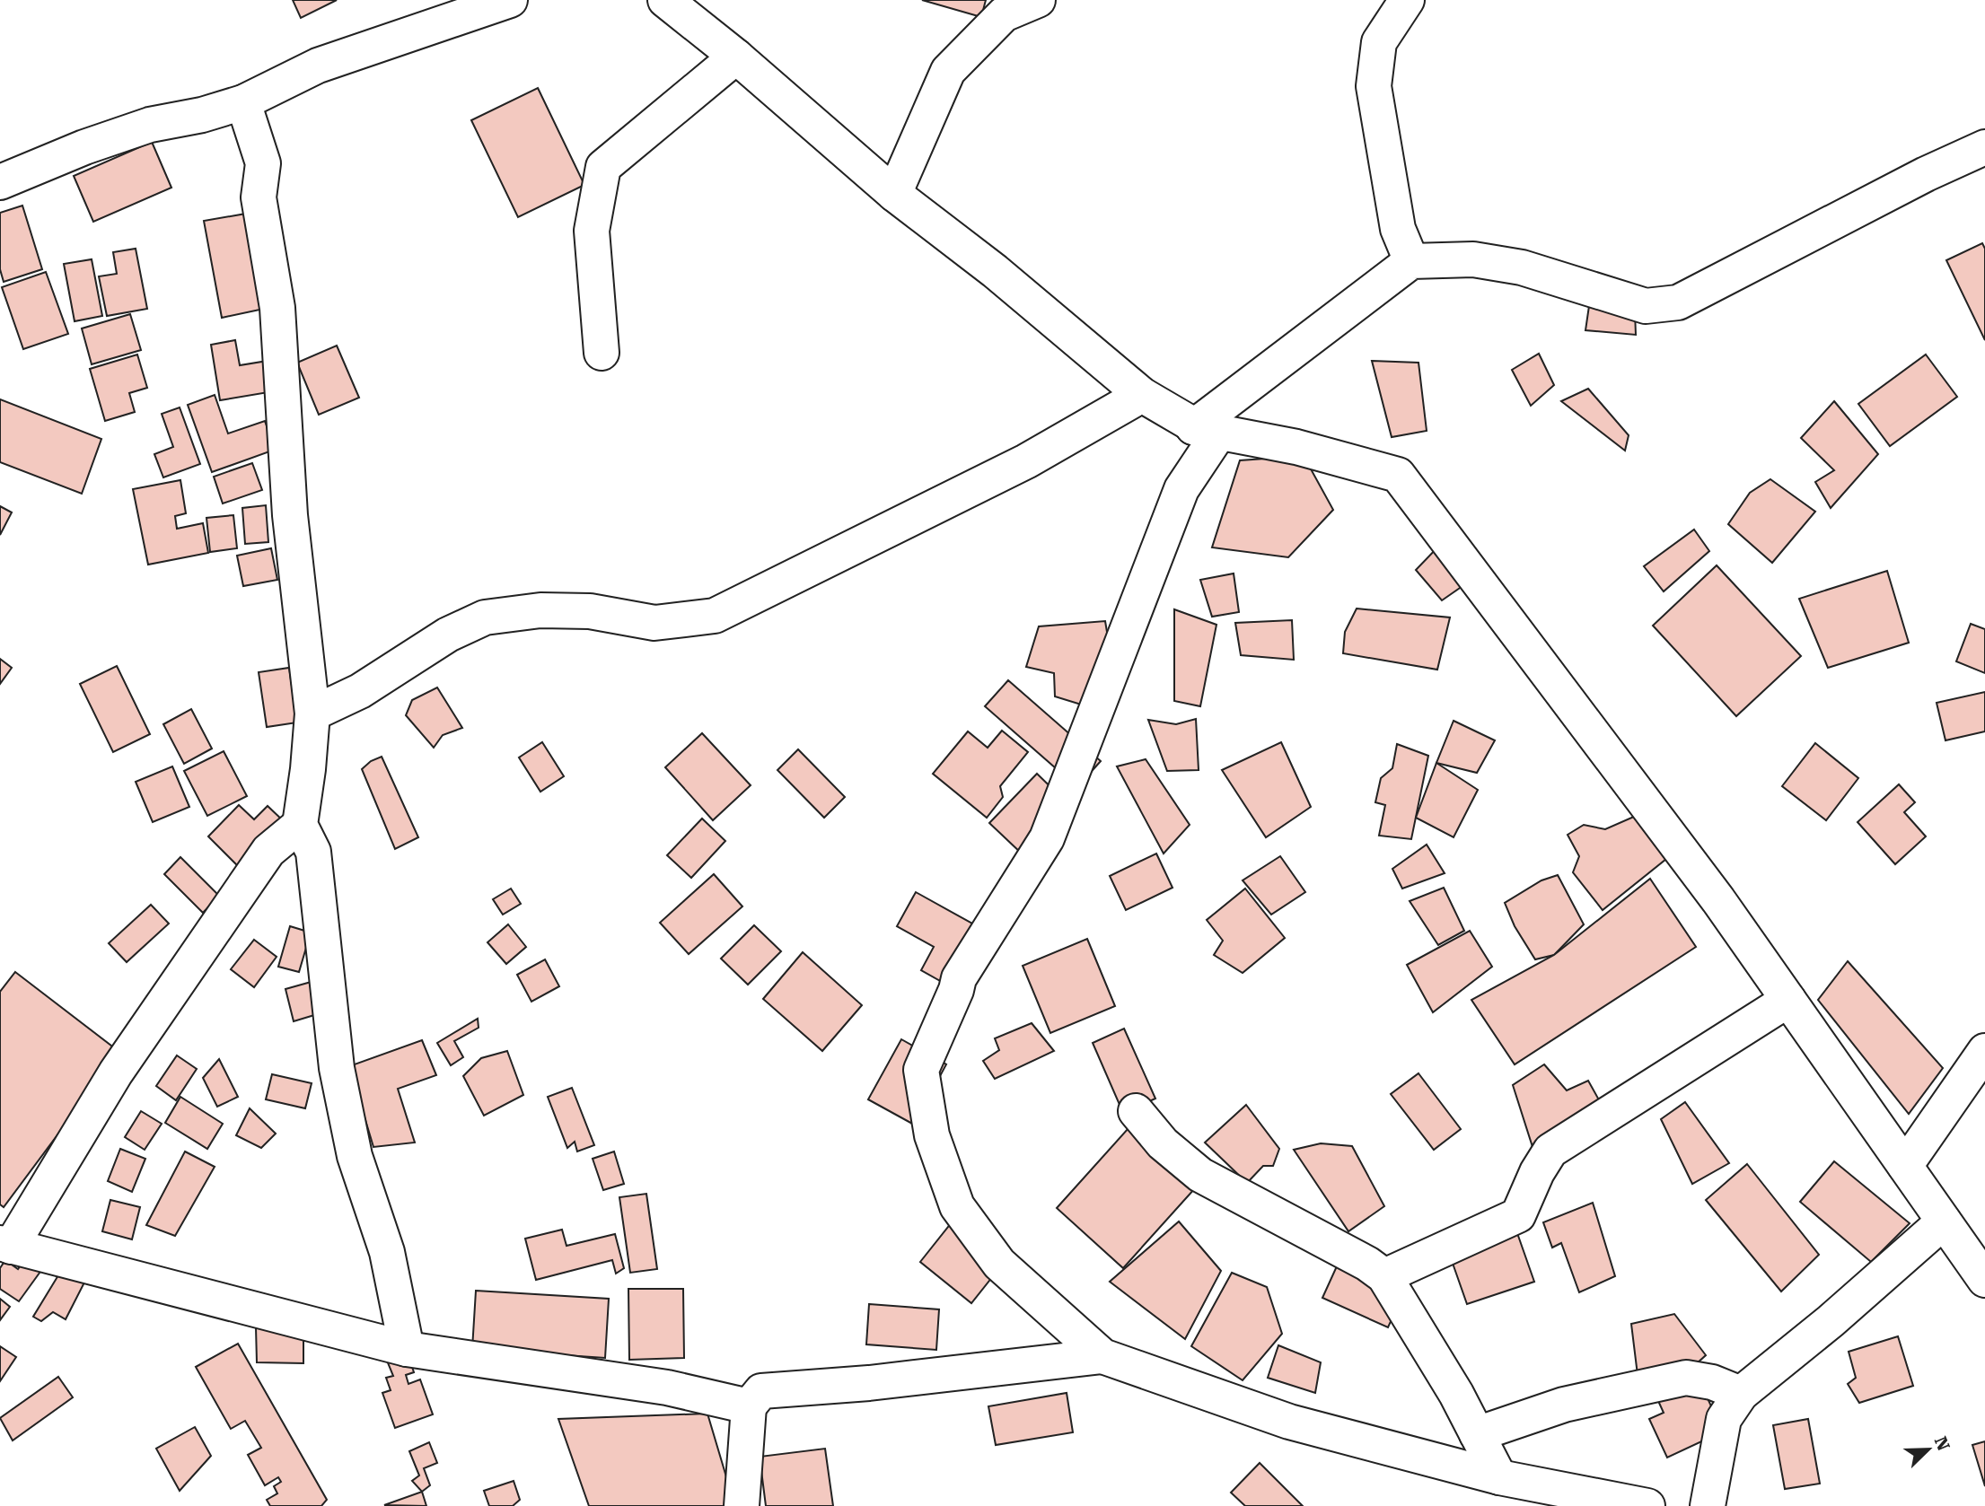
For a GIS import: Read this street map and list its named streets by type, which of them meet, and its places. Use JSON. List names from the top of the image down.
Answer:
{
  "north": "top right"
}
